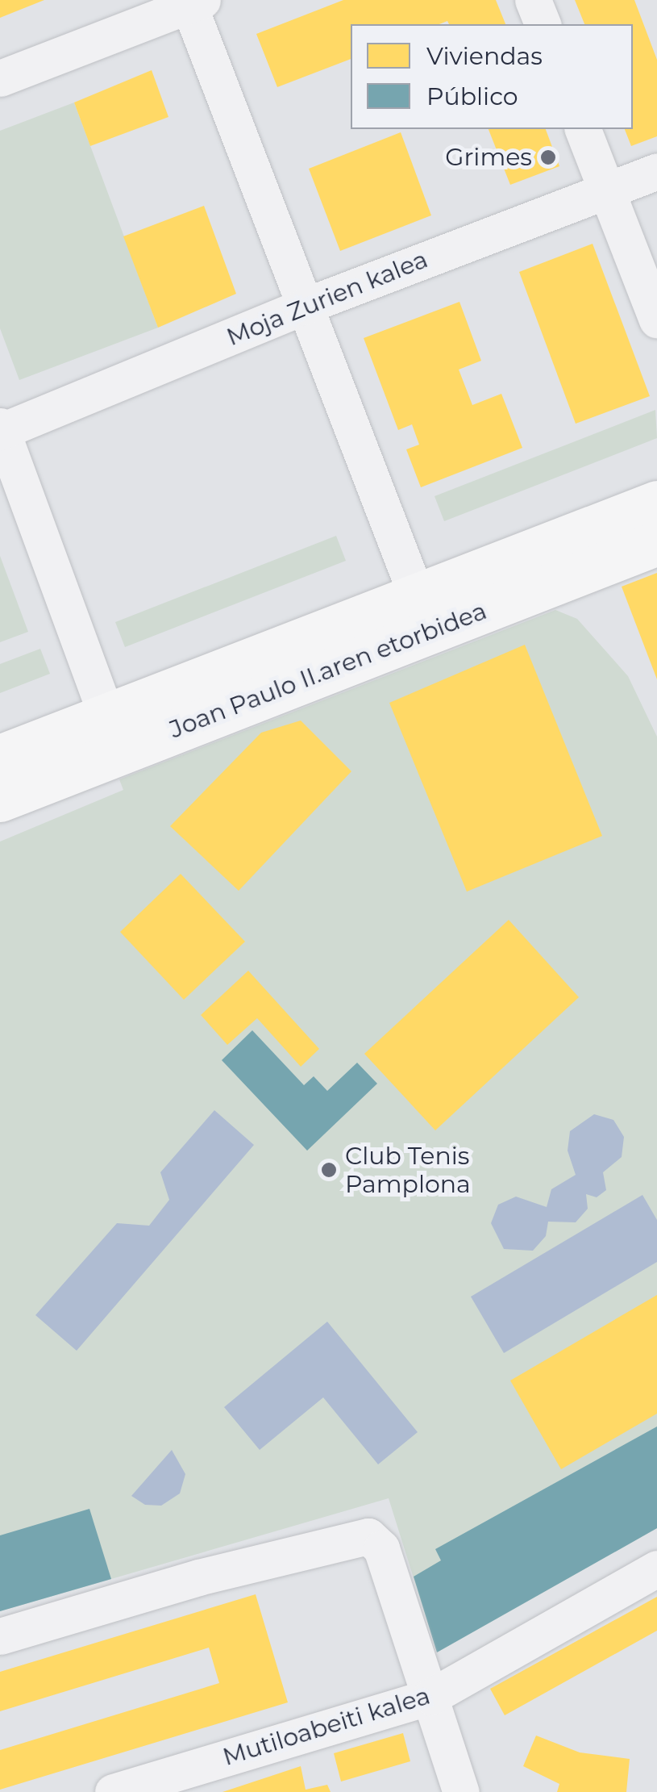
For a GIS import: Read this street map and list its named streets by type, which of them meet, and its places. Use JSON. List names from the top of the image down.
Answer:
{
  "streets": {
    "main road": ["Joan Paulo II.aren etorbidea"],
    "street": ["Moja Zurien kalea", "Mutiloabeiti kalea"]
  },
  "places": ["Grimes", "Club Tenis Pamplona"],
  "legend": ["Viviendas", "Público"]
}
